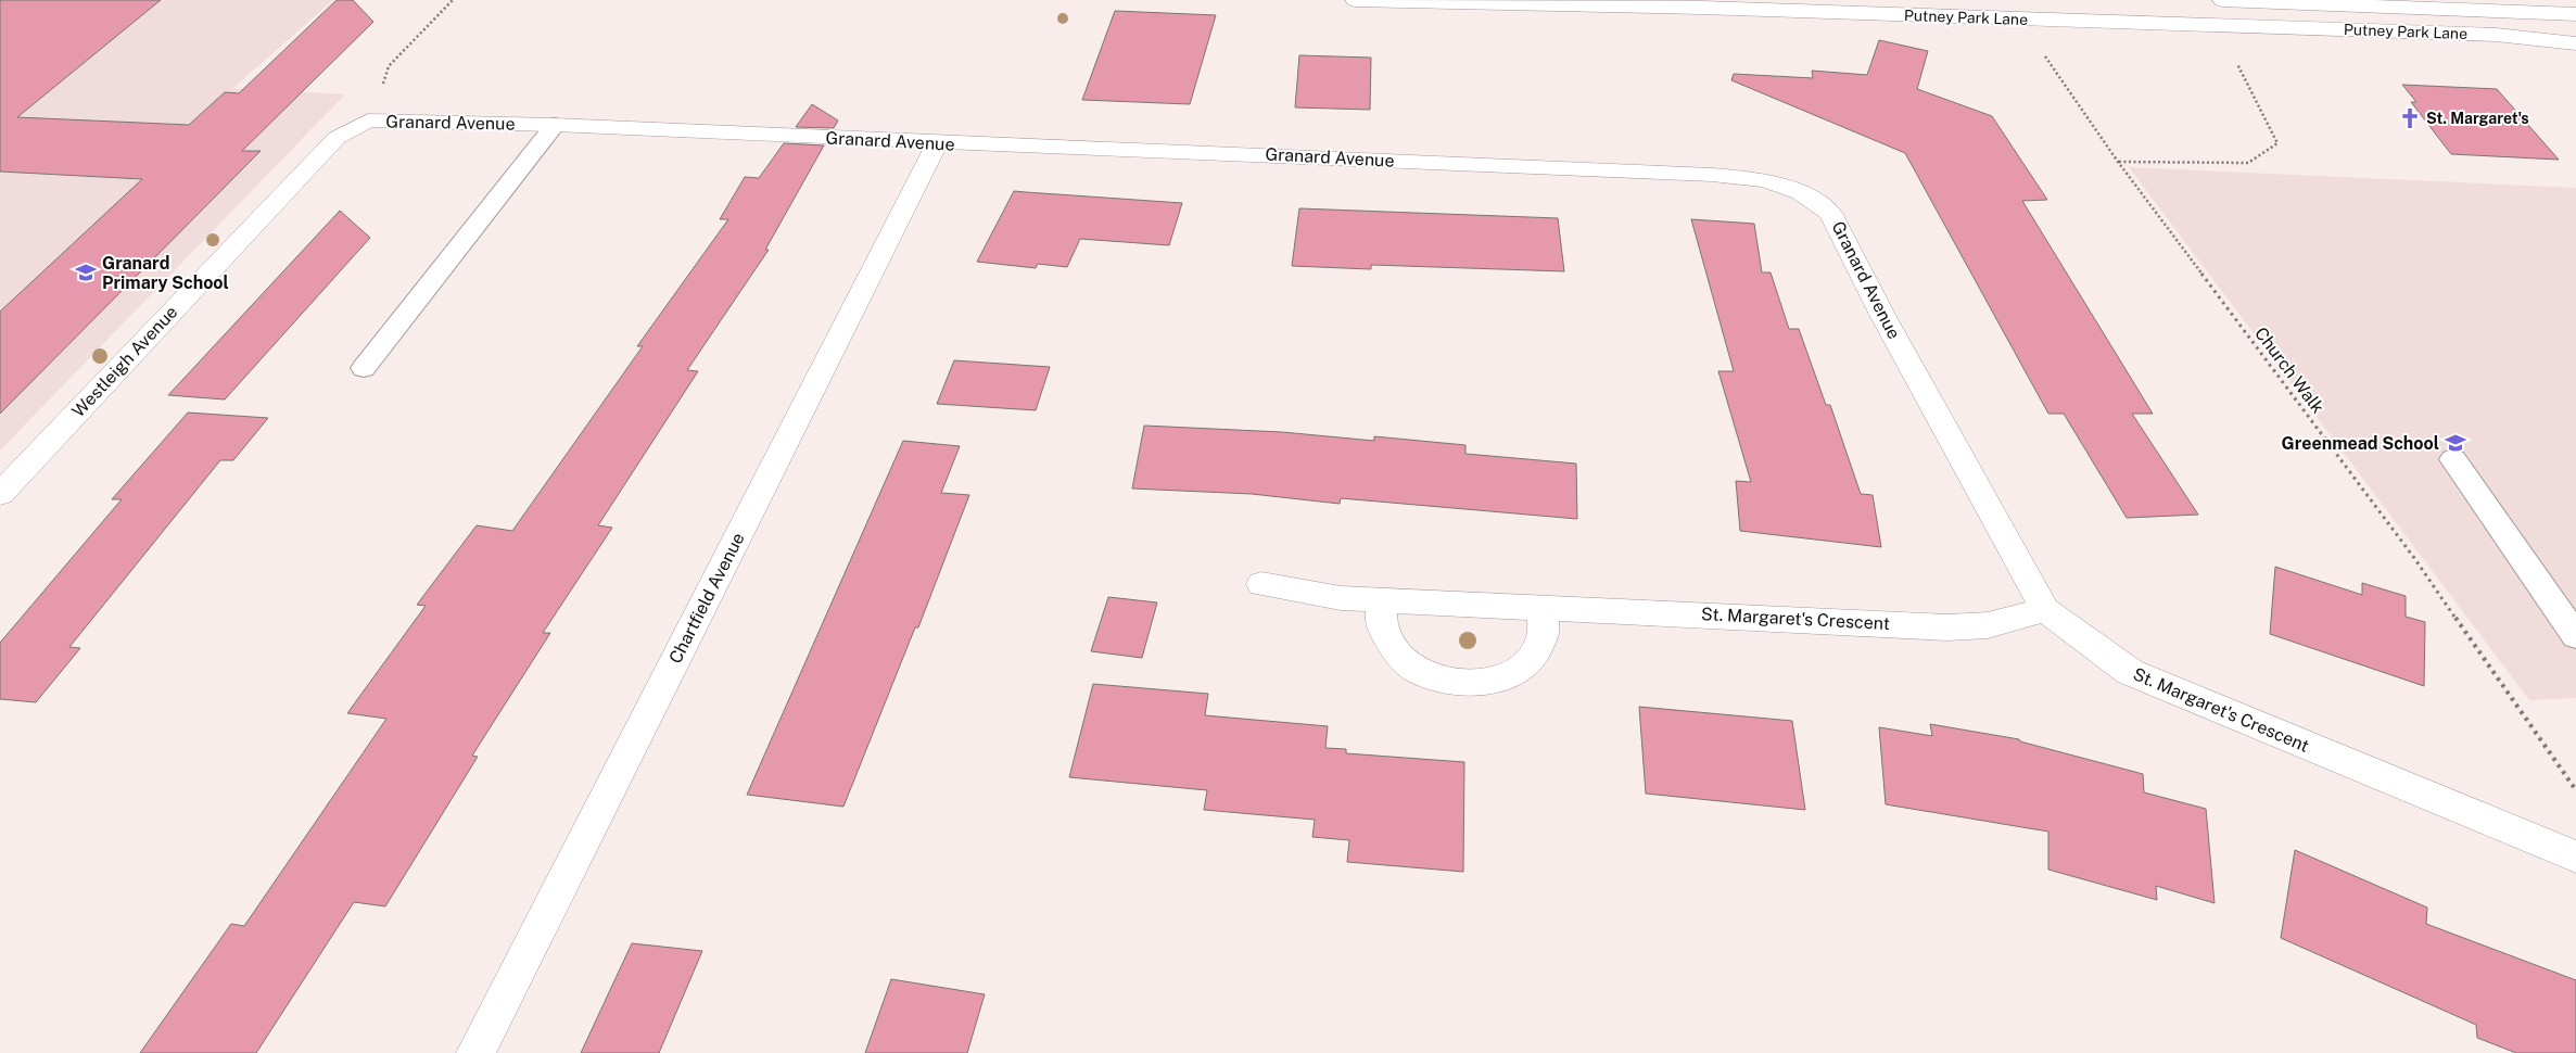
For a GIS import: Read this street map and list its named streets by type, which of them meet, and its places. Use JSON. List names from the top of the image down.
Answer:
{
  "streets": {
    "street": [
      "Putney Park Lane",
      "Granard Avenue",
      "Westleigh Avenue",
      "Chartfield Avenue",
      "St. Margaret's Crescent"
    ],
    "path": ["Church Walk"]
  },
  "crossings": [
    ["Putney Park Lane", "Church Walk"],
    ["Granard Avenue", "Westleigh Avenue"],
    ["Granard Avenue", "Chartfield Avenue"],
    ["Granard Avenue", "St. Margaret's Crescent"]
  ],
  "places": {
    "church": ["St. Margaret's"],
    "school or university": ["Granard Primary School", "Greenmead School"]
  }
}
